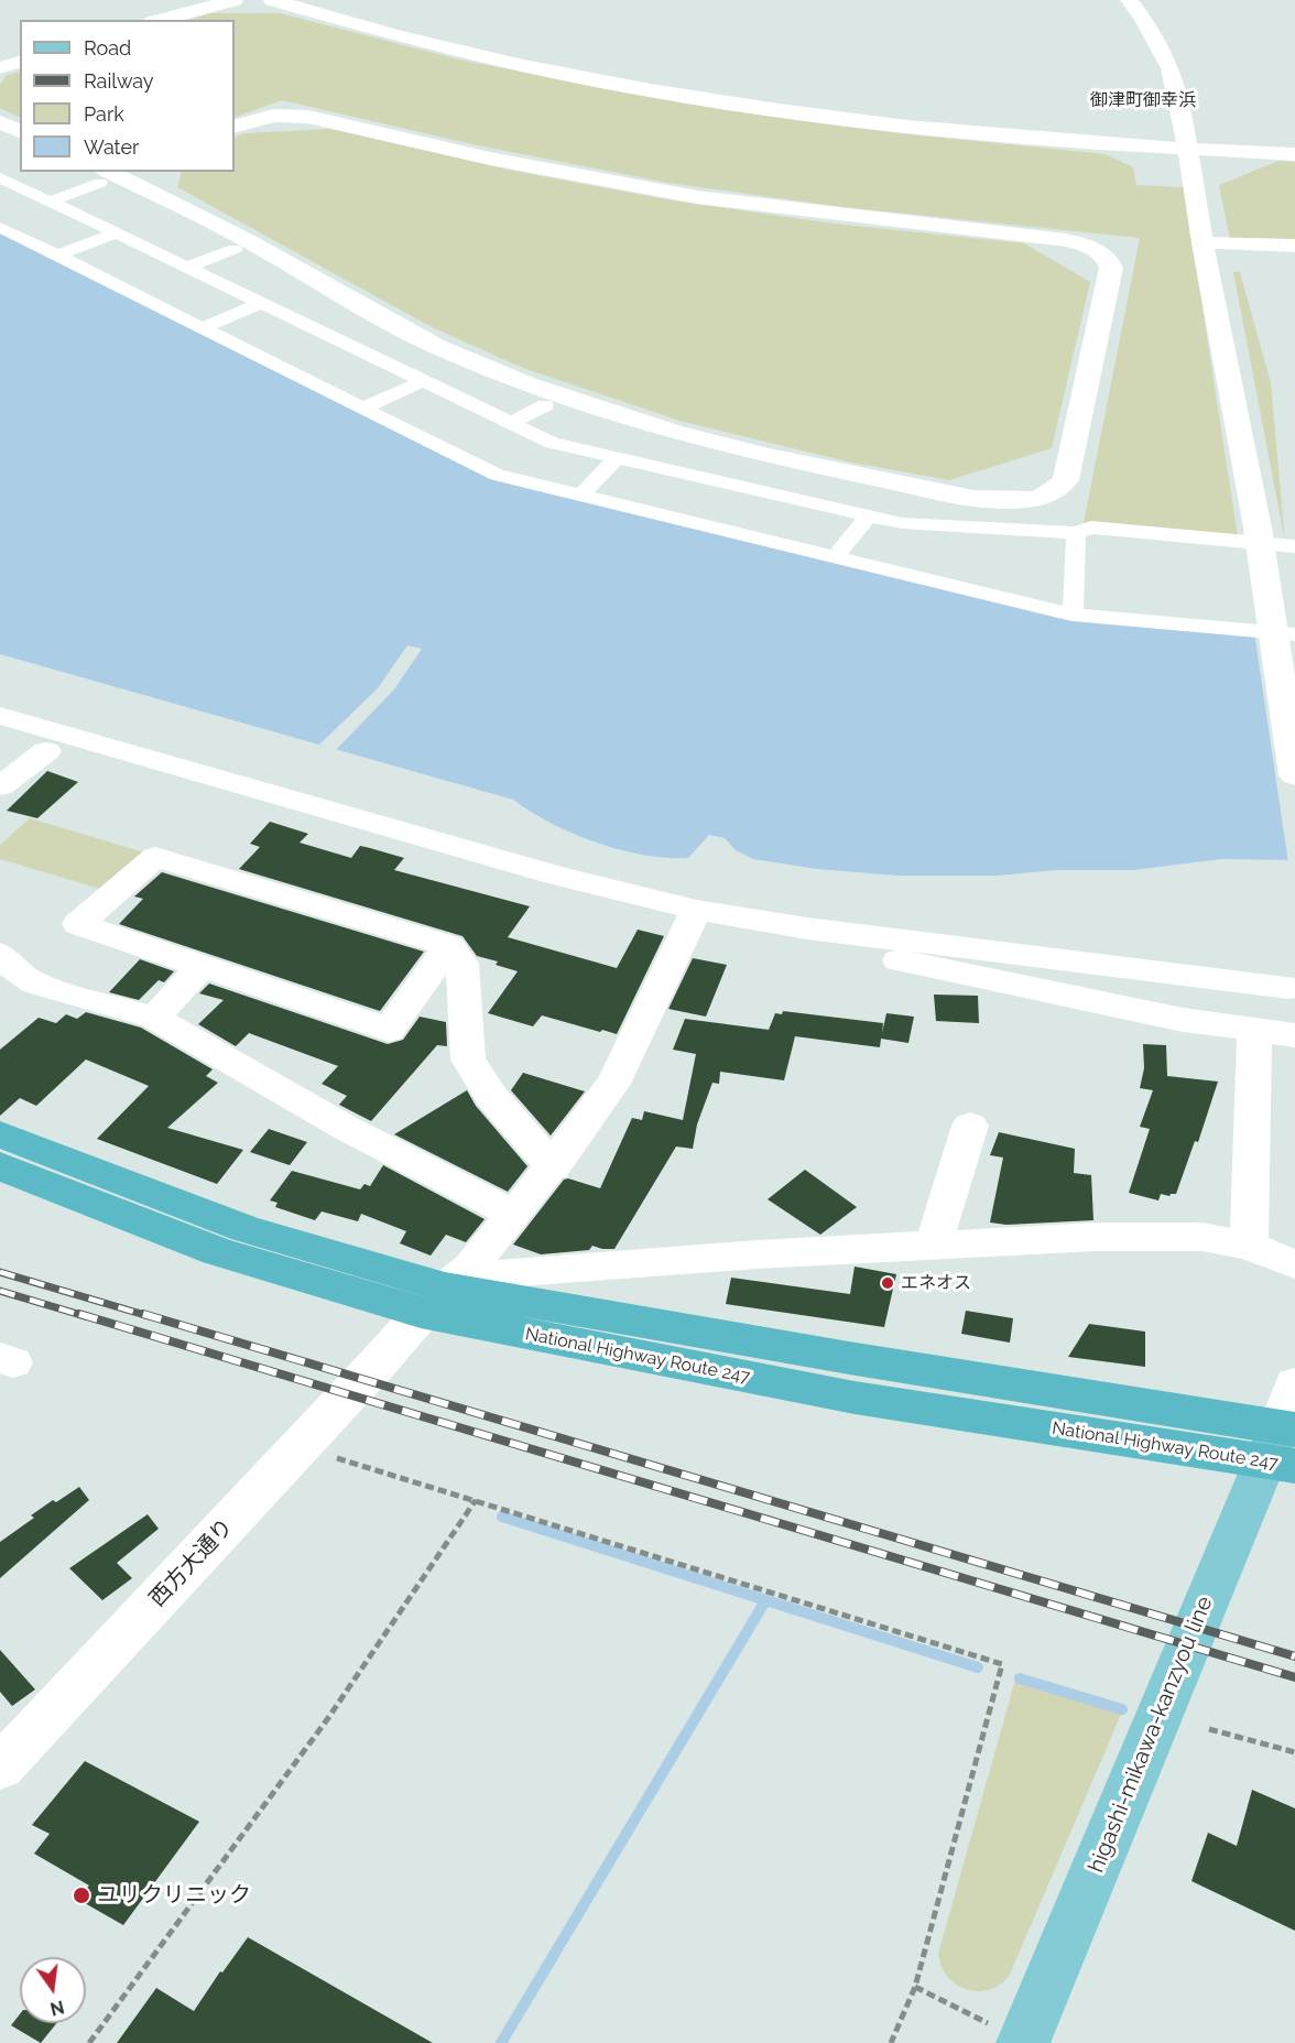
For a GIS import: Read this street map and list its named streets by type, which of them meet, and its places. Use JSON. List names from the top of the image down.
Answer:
{
  "streets": {
    "highway": ["National Highway Route 247"],
    "main road": ["higashi-mikawa-kanzyou line"],
    "street": ["西方大通り"]
  },
  "crossings": [
    ["National Highway Route 247", "西方大通り"],
    ["National Highway Route 247", "higashi-mikawa-kanzyou line"]
  ],
  "districts": ["御津町御幸浜"],
  "places": ["エネオス", "ユリクリニック"],
  "legend": [
    "Road",
    "Railway",
    "Park",
    "Water"
  ],
  "north": "bottom"
}
